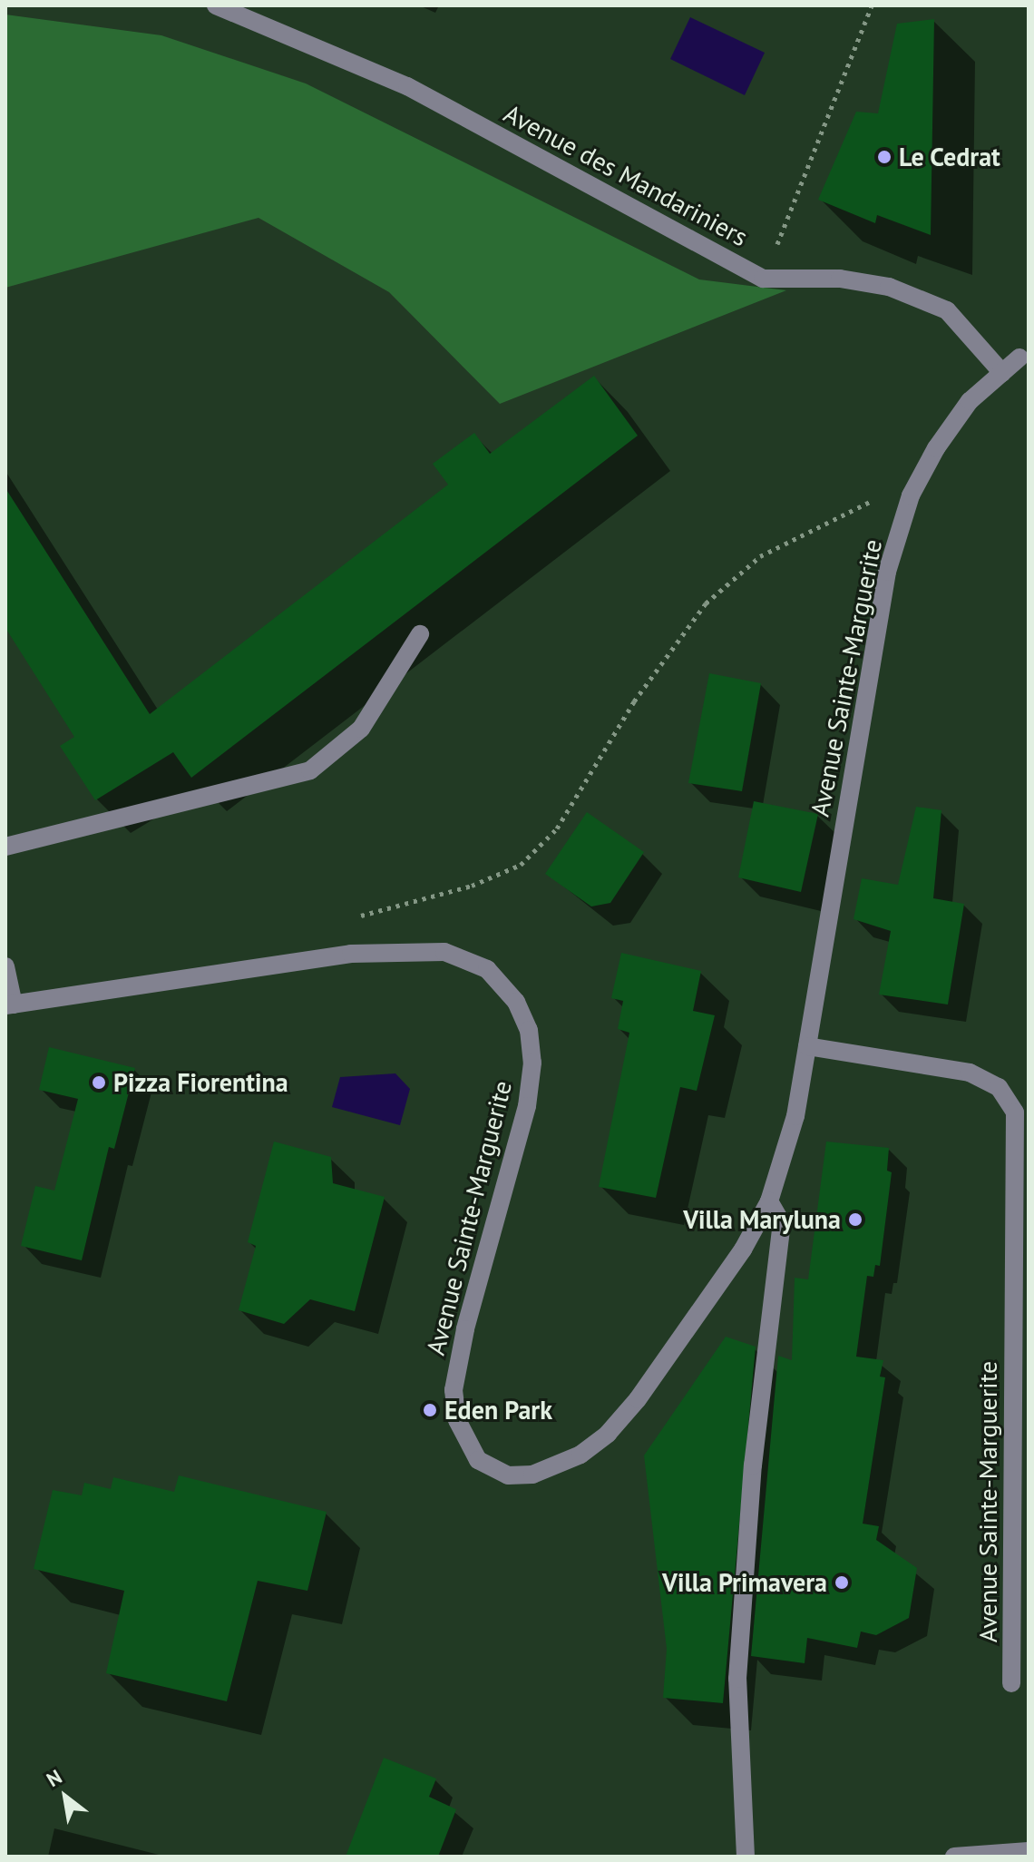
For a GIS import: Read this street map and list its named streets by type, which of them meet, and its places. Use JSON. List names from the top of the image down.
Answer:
{
  "streets": {
    "street": ["Avenue des Mandariniers", "Avenue Sainte-Marguerite"]
  },
  "crossings": [
    ["Avenue des Mandariniers", "Avenue Sainte-Marguerite"]
  ],
  "places": [
    "Le Cedrat",
    "Pizza Fiorentina",
    "Villa Maryluna",
    "Eden Park",
    "Villa Primavera"
  ],
  "north": "top left"
}
